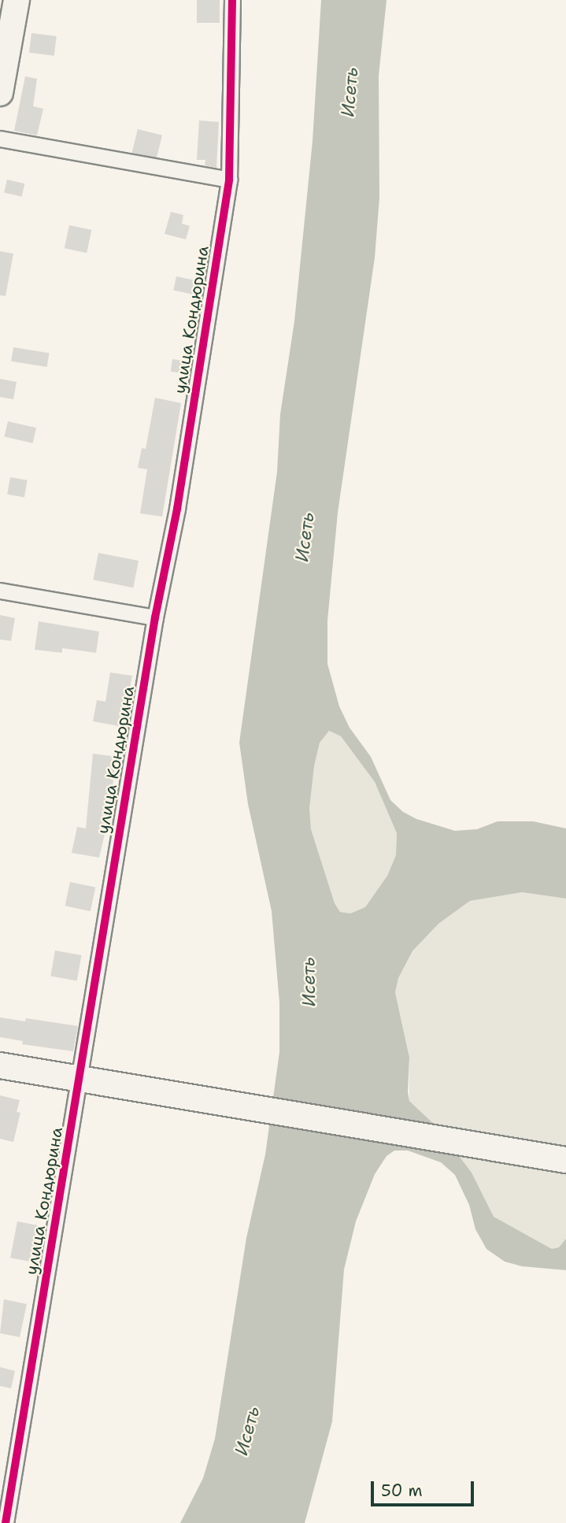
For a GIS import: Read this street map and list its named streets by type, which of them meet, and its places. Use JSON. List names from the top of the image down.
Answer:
{
  "streets": {
    "street": ["улица Кондюрина"]
  },
  "water": ["Исеть"],
  "scale_bar": "50 m"
}
